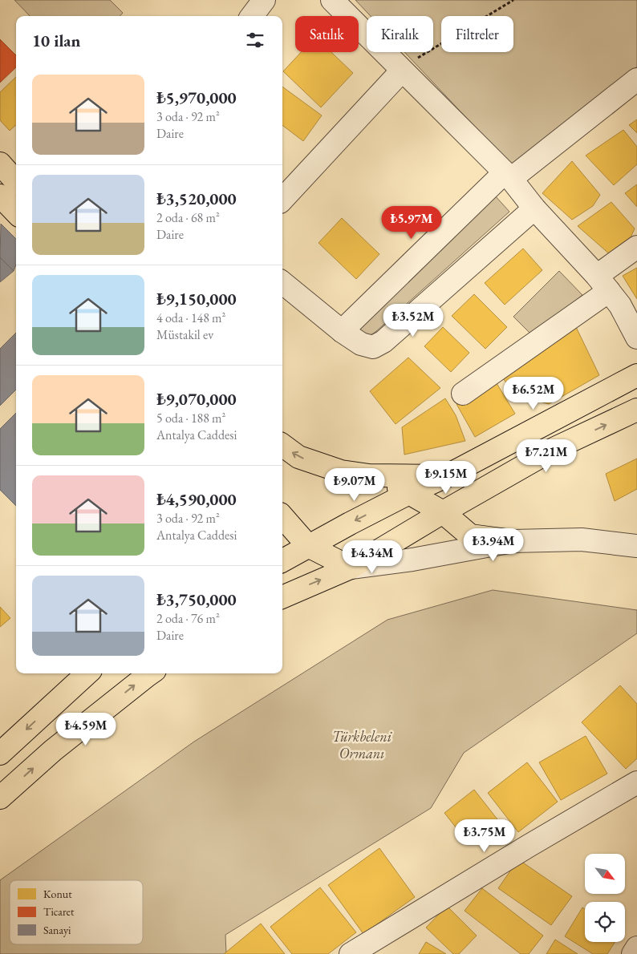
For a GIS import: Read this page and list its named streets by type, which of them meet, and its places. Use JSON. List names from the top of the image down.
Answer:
{
  "parks": ["Türkbeleni Ormanı"],
  "legend": ["Konut", "Ticaret", "Sanayi"],
  "north": "bottom right",
  "page": {
    "chip": ["Satılık", "Kiralık", "Filtreler"],
    "heading": "10 ilan",
    "list": [
      {
        "name": "₺5,970,000",
        "note": "3 oda · 92 m² · Daire"
      },
      {
        "name": "₺3,520,000",
        "note": "2 oda · 68 m² · Daire"
      },
      {
        "name": "₺9,150,000",
        "note": "4 oda · 148 m² · Müstakil ev"
      },
      {
        "name": "₺9,070,000",
        "note": "5 oda · 188 m² · Antalya Caddesi"
      },
      {
        "name": "₺4,590,000",
        "note": "3 oda · 92 m² · Antalya Caddesi"
      },
      {
        "name": "₺3,750,000",
        "note": "2 oda · 76 m² · Daire"
      }
    ],
    "price": [
      "₺5.97M",
      "₺3.52M",
      "₺6.52M",
      "₺7.21M",
      "₺9.15M",
      "₺9.07M",
      "₺3.94M",
      "₺4.34M",
      "₺4.59M",
      "₺3.75M"
    ]
  }
}
